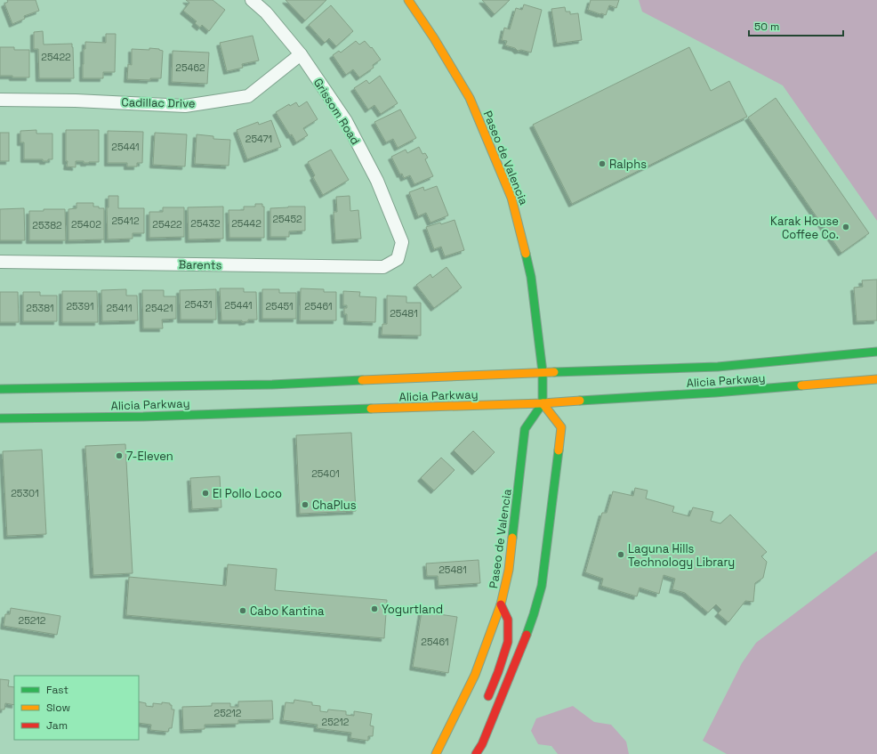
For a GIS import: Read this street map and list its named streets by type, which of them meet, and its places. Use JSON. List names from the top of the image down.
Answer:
{
  "streets": {
    "main road": ["Paseo de Valencia", "Alicia Parkway"],
    "street": ["Cadillac Drive", "Grissom Road", "Barents"]
  },
  "crossings": [
    ["Cadillac Drive", "Grissom Road"],
    ["Grissom Road", "Barents"],
    ["Paseo de Valencia", "Alicia Parkway"]
  ],
  "places": [
    "Ralphs",
    "Karak House Coffee Co.",
    "7-Eleven",
    "El Pollo Loco",
    "ChaPlus",
    "Laguna Hills Technology Library",
    "Yogurtland",
    "Cabo Kantina"
  ],
  "house_numbers": [
    "25422",
    "25462",
    "25471",
    "25441",
    "25452",
    "25412",
    "25432",
    "25442",
    "25402",
    "25422",
    "25382",
    "25431",
    "25441",
    "25391",
    "25451",
    "25461",
    "25381",
    "25411",
    "25421",
    "25481",
    "25401",
    "25301",
    "25481",
    "25212",
    "25461",
    "25212",
    "25212"
  ],
  "legend": ["Fast", "Slow", "Jam"],
  "scale_bar": "50 m"
}
